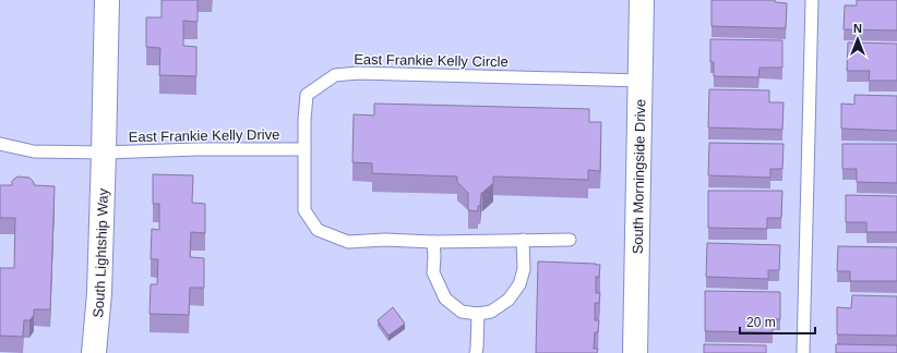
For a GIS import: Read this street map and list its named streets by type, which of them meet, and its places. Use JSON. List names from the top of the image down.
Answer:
{
  "streets": {
    "street": ["South Morningside Drive", "South Lightship Way"],
    "lane": ["East Frankie Kelly Circle", "East Frankie Kelly Drive"]
  },
  "crossings": [
    ["East Frankie Kelly Circle", "East Frankie Kelly Drive"],
    ["East Frankie Kelly Circle", "South Morningside Drive"],
    ["East Frankie Kelly Drive", "South Lightship Way"]
  ],
  "scale_bar": "20 m",
  "north": "top"
}
